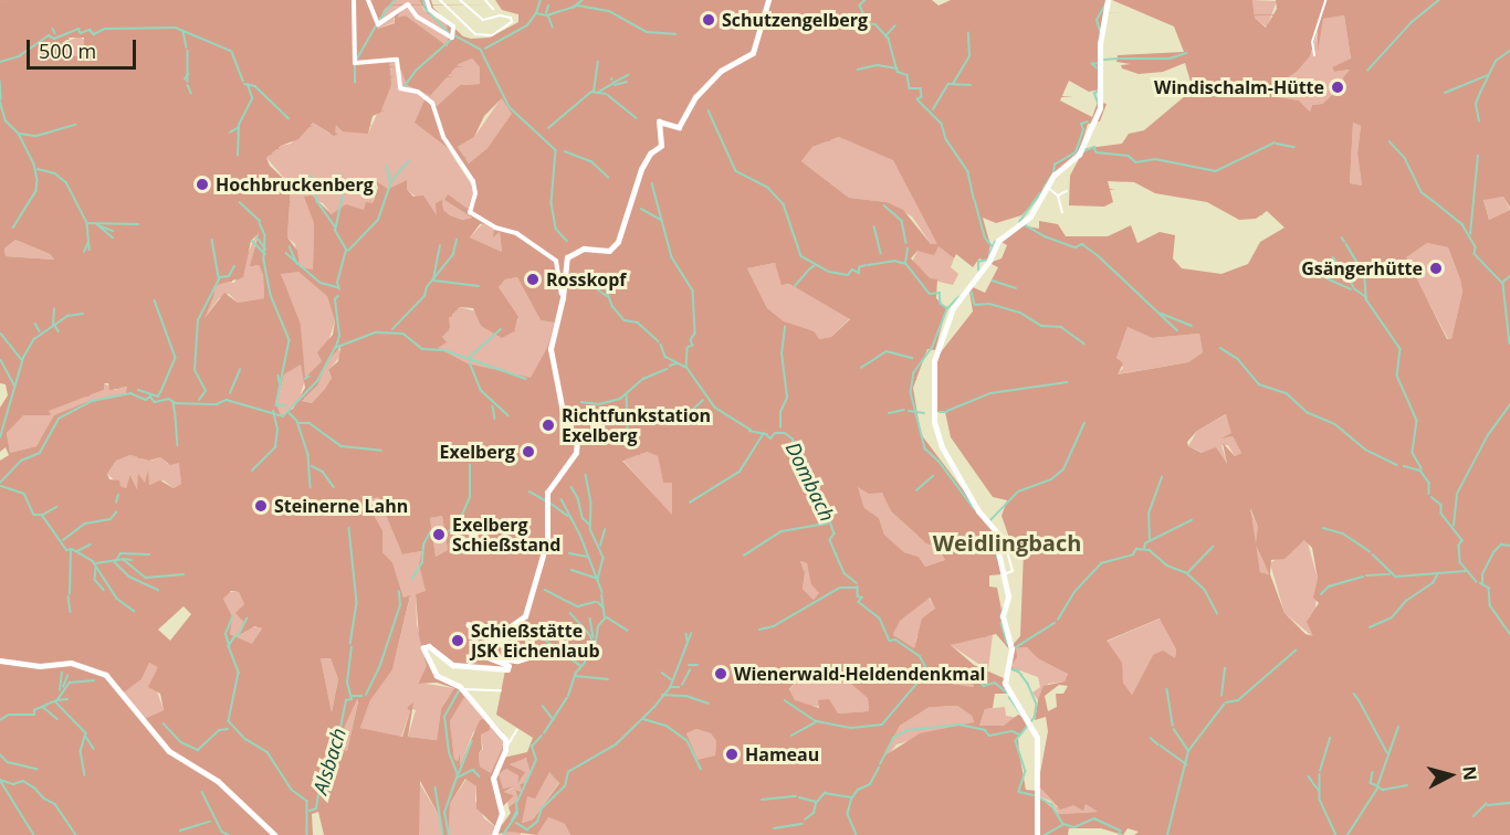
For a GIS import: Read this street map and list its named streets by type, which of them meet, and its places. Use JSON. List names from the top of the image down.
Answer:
{
  "districts": ["Weidlingbach"],
  "water": ["Dombach", "Alsbach"],
  "places": [
    "Schutzengelberg",
    "Windischalm-Hütte",
    "Hochbruckenberg",
    "Gsängerhütte",
    "Rosskopf",
    "Richtfunkstation Exelberg",
    "Exelberg",
    "Steinerne Lahn",
    "Exelberg Schießstand",
    "Schießstätte JSK Eichenlaub",
    "Wienerwald-Heldendenkmal",
    "Hameau"
  ],
  "scale_bar": "500 m",
  "north": "right"
}
